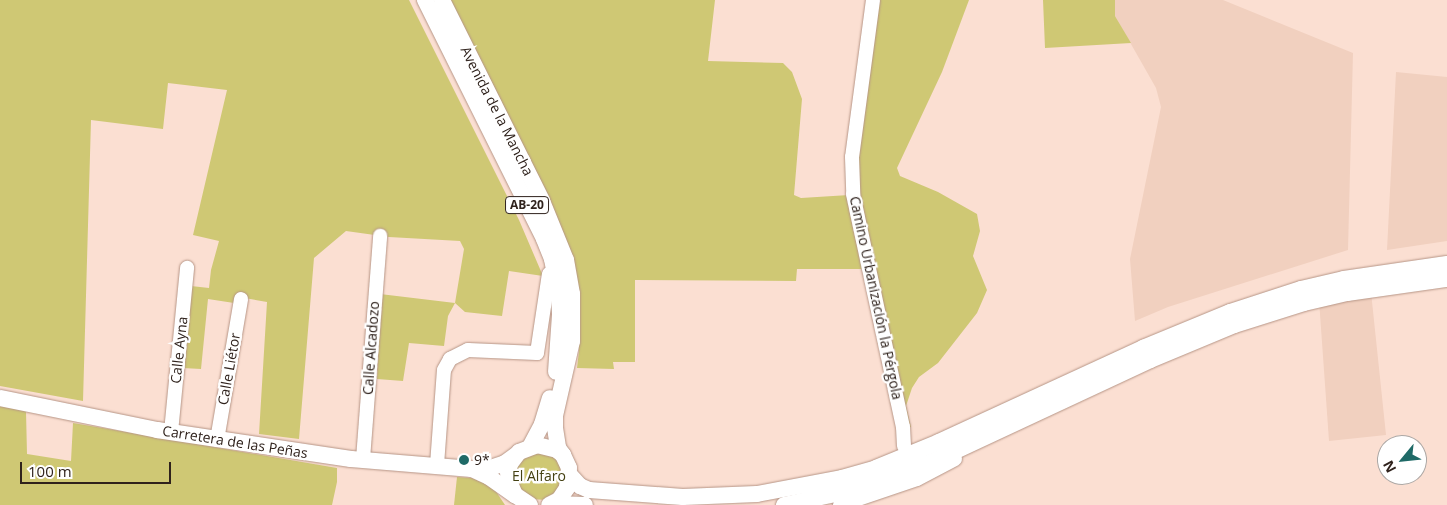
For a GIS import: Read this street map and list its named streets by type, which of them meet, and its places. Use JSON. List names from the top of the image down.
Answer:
{
  "streets": {
    "main road": ["Avenida de la Mancha", "AB-20", "Carretera de las Peñas"],
    "street": [
      "Camino Urbanización la Pérgola",
      "Calle Alcadozo",
      "Calle Ayna",
      "Calle Liétor"
    ]
  },
  "crossings": [
    ["Calle Alcadozo", "Carretera de las Peñas"],
    ["Calle Ayna", "Carretera de las Peñas"],
    ["Calle Liétor", "Carretera de las Peñas"]
  ],
  "parks": ["El Alfaro"],
  "places": ["9*"],
  "scale_bar": "100 m",
  "north": "bottom left"
}
